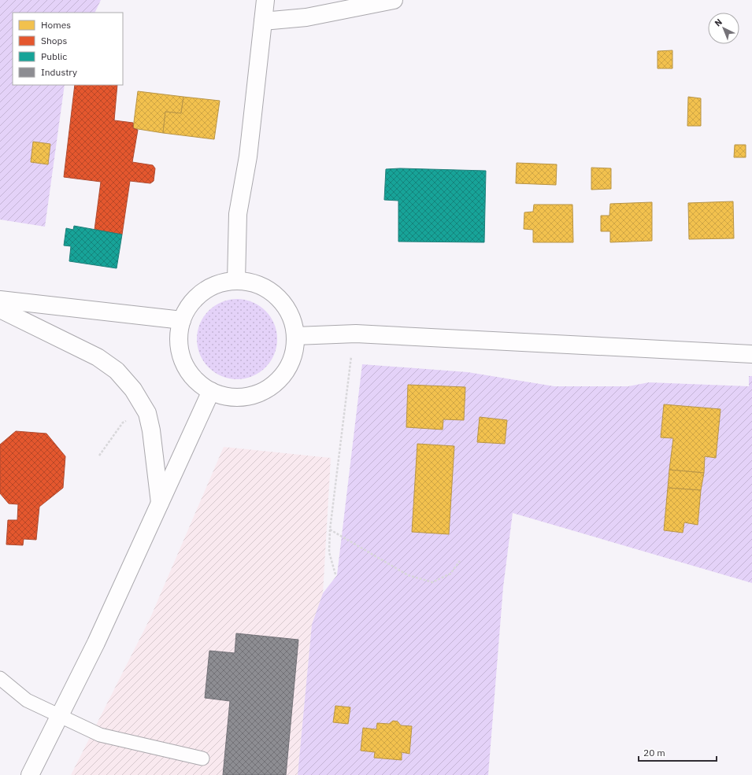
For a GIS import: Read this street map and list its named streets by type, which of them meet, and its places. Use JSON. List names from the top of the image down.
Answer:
{
  "legend": [
    "Homes",
    "Shops",
    "Public",
    "Industry"
  ],
  "scale_bar": "20 m",
  "north": "top left"
}
